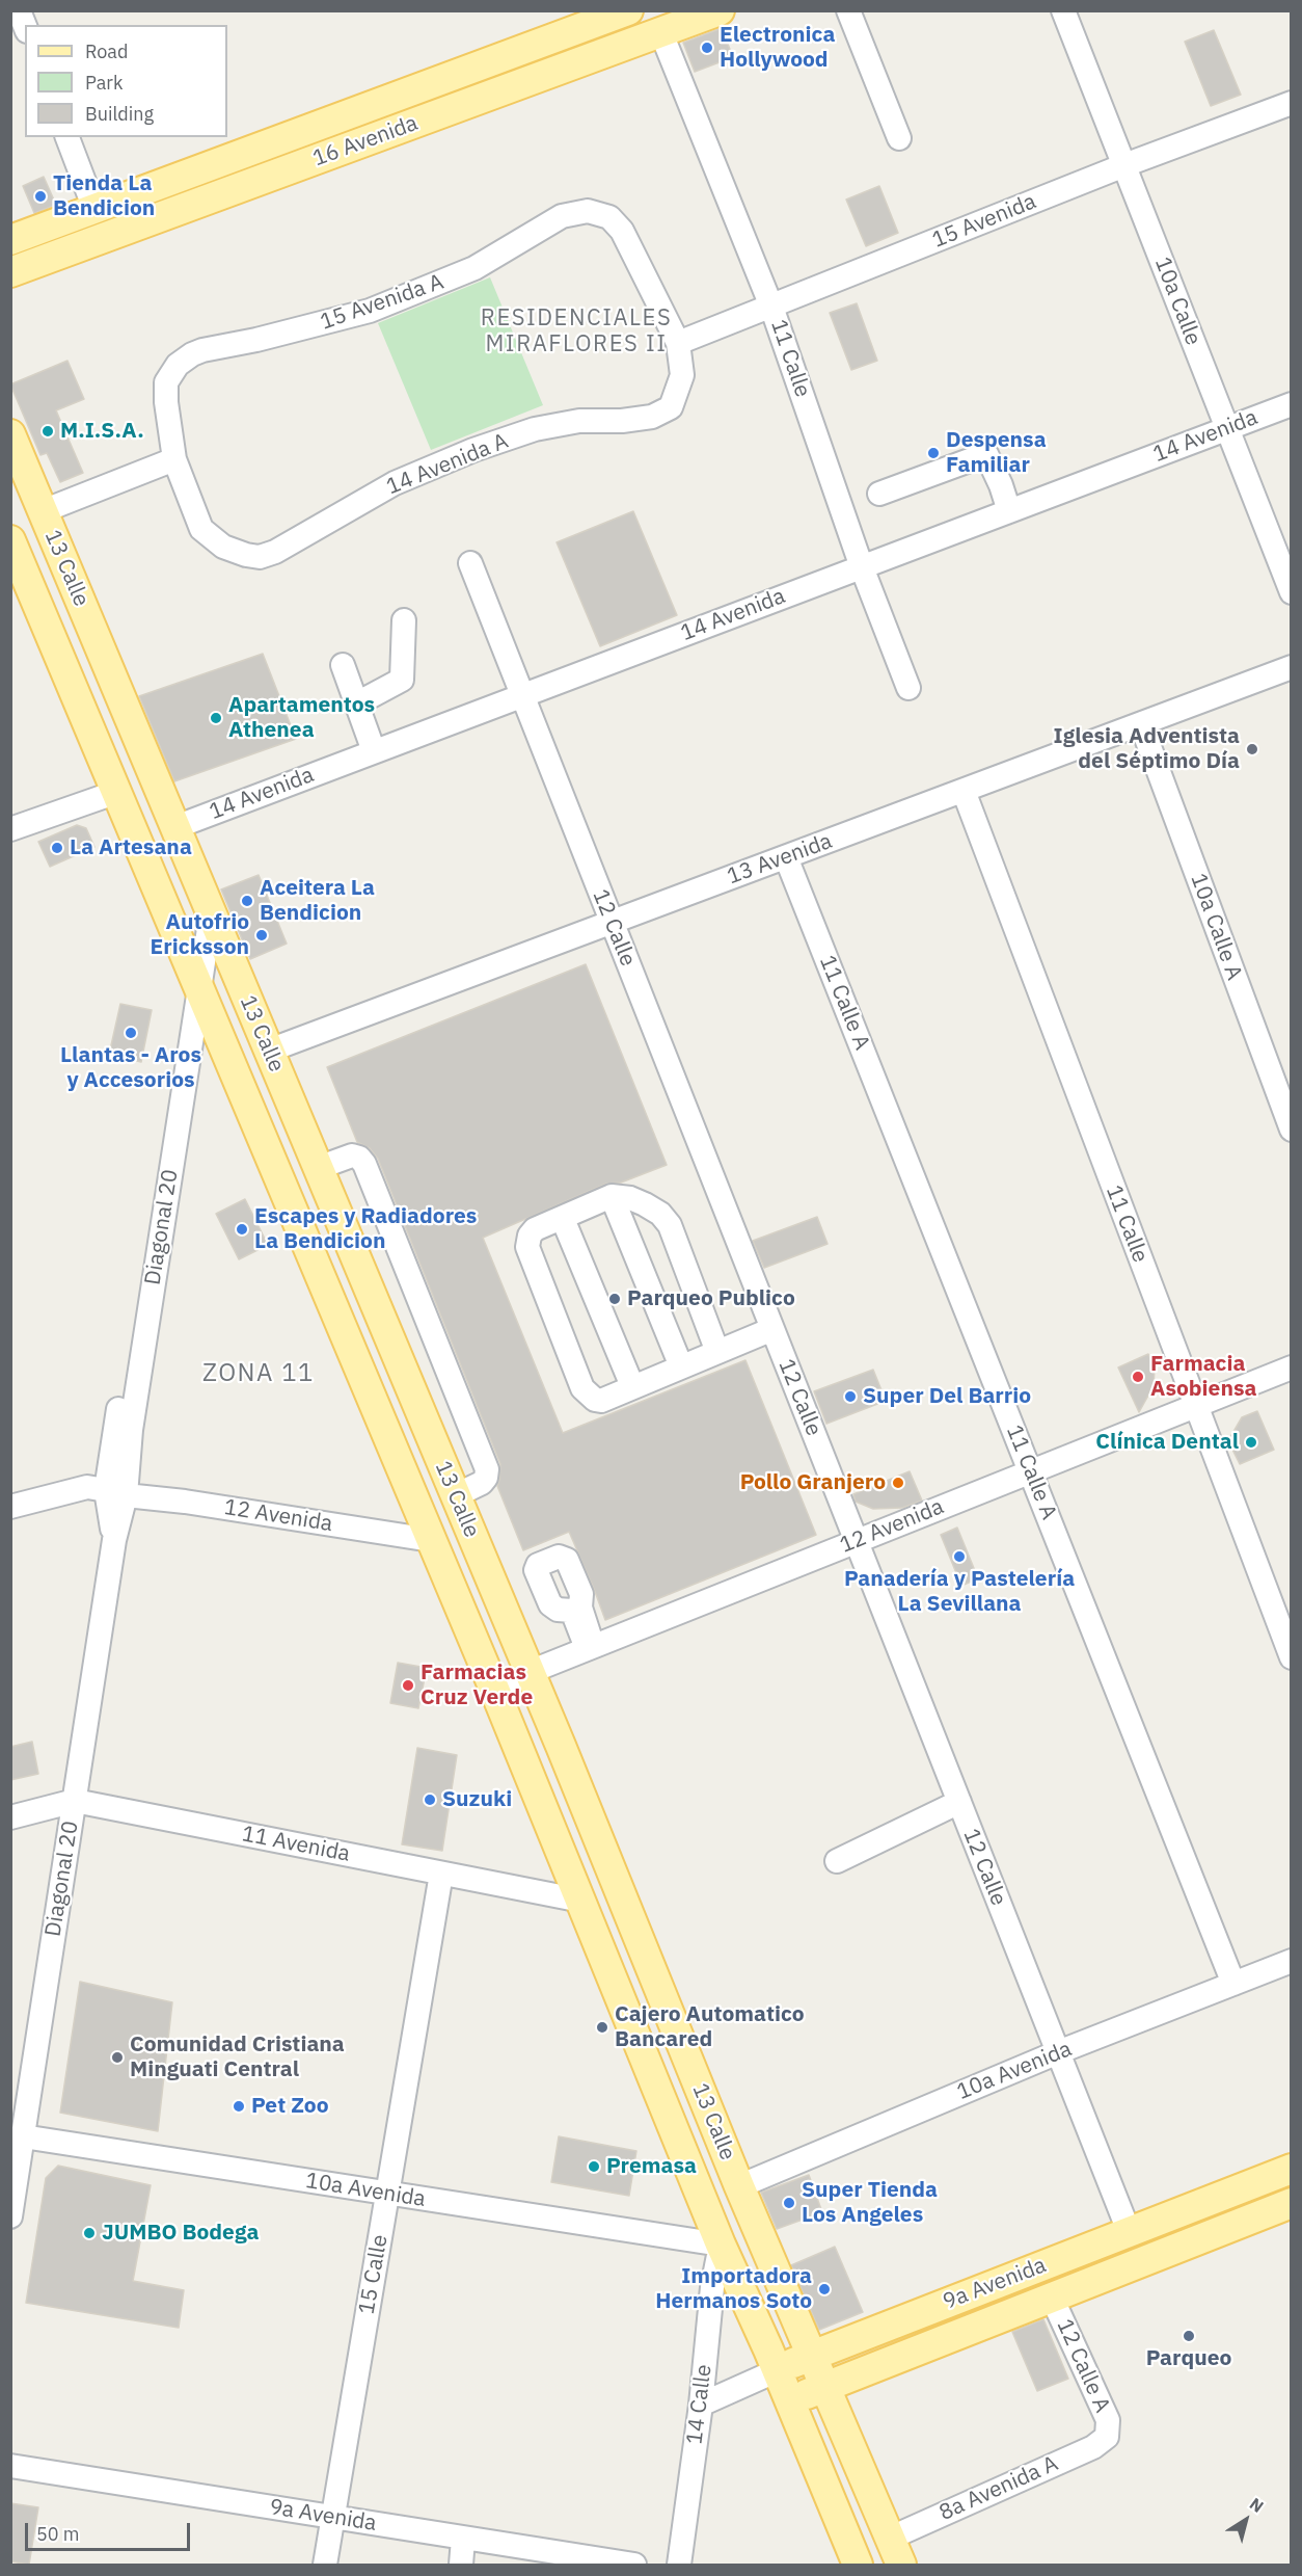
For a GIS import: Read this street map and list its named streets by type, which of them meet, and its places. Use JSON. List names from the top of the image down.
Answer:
{
  "streets": {
    "main road": ["16 Avenida", "13 Calle", "9a Avenida"],
    "street": [
      "15 Avenida",
      "10a Calle",
      "15 Avenida A",
      "11 Calle",
      "14 Avenida",
      "14 Avenida A",
      "13 Avenida",
      "10a Calle A",
      "12 Calle",
      "11 Calle A",
      "Diagonal 20",
      "12 Avenida",
      "11 Avenida",
      "10a Avenida",
      "15 Calle",
      "12 Calle A",
      "14 Calle",
      "8a Avenida A"
    ]
  },
  "crossings": [
    ["16 Avenida", "11 Calle"],
    ["15 Avenida", "10a Calle"],
    ["15 Avenida", "15 Avenida A"],
    ["15 Avenida", "11 Calle"],
    ["15 Avenida", "14 Avenida A"],
    ["10a Calle", "14 Avenida"],
    ["15 Avenida A", "14 Avenida A"],
    ["11 Calle", "14 Avenida"],
    ["11 Calle", "13 Avenida"],
    ["11 Calle", "12 Avenida"],
    ["14 Avenida", "13 Calle"],
    ["14 Avenida", "12 Calle"],
    ["13 Calle", "13 Avenida"],
    ["13 Calle", "Diagonal 20"],
    ["13 Calle", "12 Avenida"],
    ["13 Calle", "11 Avenida"],
    ["13 Calle", "10a Avenida"],
    ["13 Calle", "9a Avenida"],
    ["13 Calle", "14 Calle"],
    ["13 Calle", "8a Avenida A"],
    ["13 Avenida", "10a Calle A"],
    ["13 Avenida", "12 Calle"],
    ["13 Avenida", "11 Calle A"],
    ["12 Calle", "12 Avenida"],
    ["12 Calle", "10a Avenida"],
    ["12 Calle", "9a Avenida"],
    ["11 Calle A", "12 Avenida"],
    ["11 Calle A", "10a Avenida"],
    ["Diagonal 20", "12 Avenida"],
    ["Diagonal 20", "11 Avenida"],
    ["Diagonal 20", "10a Avenida"],
    ["11 Avenida", "15 Calle"],
    ["10a Avenida", "15 Calle"],
    ["10a Avenida", "14 Calle"],
    ["15 Calle", "9a Avenida"],
    ["9a Avenida", "12 Calle A"],
    ["9a Avenida", "14 Calle"],
    ["12 Calle A", "8a Avenida A"]
  ],
  "districts": ["RESIDENCIALES MIRAFLORES II", "ZONA 11"],
  "places": [
    "Electronica Hollywood",
    "Tienda La Bendicion",
    "M.I.S.A.",
    "Despensa Familiar",
    "Apartamentos Athenea",
    "Iglesia Adventista del Séptimo Día",
    "La Artesana",
    "Aceitera La Bendicion",
    "Autofrio Ericksson",
    "Llantas - Aros y Accesorios",
    "Escapes y Radiadores La Bendicion",
    "Parqueo Publico",
    "Farmacia Asobiensa",
    "Super Del Barrio",
    "Clínica Dental",
    "Pollo Granjero",
    "Panadería y Pastelería La Sevillana",
    "Farmacias Cruz Verde",
    "Suzuki",
    "Cajero Automatico Bancared",
    "Comunidad Cristiana Minguati Central",
    "Pet Zoo",
    "Premasa",
    "Super Tienda Los Angeles",
    "JUMBO Bodega",
    "Importadora Hermanos Soto",
    "Parqueo"
  ],
  "legend": ["Road", "Park", "Building"],
  "scale_bar": "50 m",
  "north": "top right"
}
